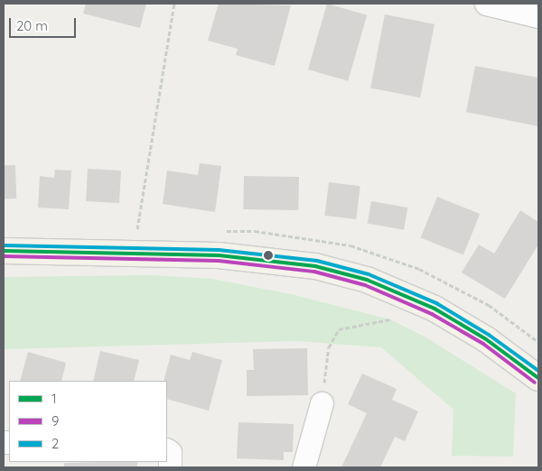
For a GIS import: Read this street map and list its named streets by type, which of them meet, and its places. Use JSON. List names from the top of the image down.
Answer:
{
  "lines": ["transit line 2", "transit line 1", "transit line 9"],
  "legend": ["1", "9", "2"],
  "scale_bar": "20 m"
}
